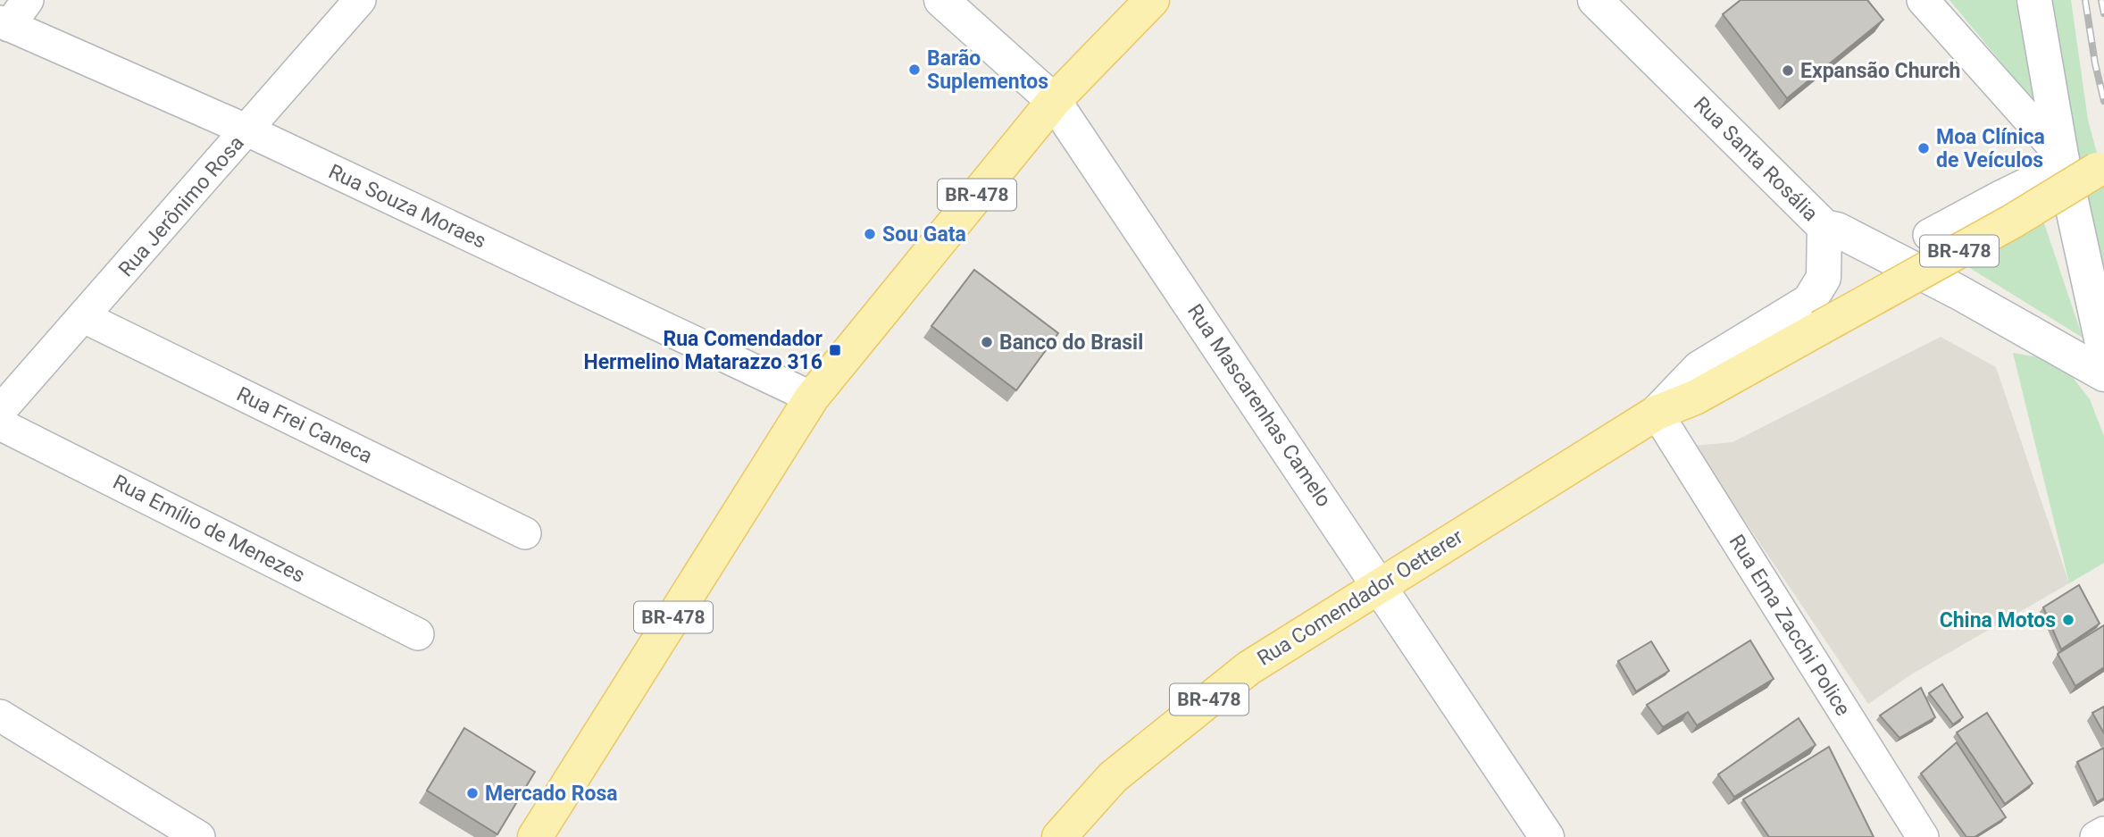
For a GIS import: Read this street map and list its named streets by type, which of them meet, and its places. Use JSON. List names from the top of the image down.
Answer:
{
  "streets": {
    "main road": [
      "Rua Santa Rosália",
      "BR-478",
      "Rua Mascarenhas Camelo",
      "Rua Comendador Oetterer"
    ],
    "street": [
      "Rua Jerônimo Rosa",
      "Rua Souza Moraes",
      "Rua Frei Caneca",
      "Rua Emílio de Menezes",
      "Rua Ema Zacchi Police"
    ]
  },
  "crossings": [
    ["Rua Santa Rosália", "Rua Comendador Oetterer"],
    ["BR-478", "Rua Souza Moraes"],
    ["BR-478", "Rua Mascarenhas Camelo"],
    ["Rua Jerônimo Rosa", "Rua Souza Moraes"],
    ["Rua Jerônimo Rosa", "Rua Frei Caneca"],
    ["Rua Mascarenhas Camelo", "Rua Comendador Oetterer"],
    ["Rua Comendador Oetterer", "Rua Ema Zacchi Police"]
  ],
  "places": {
    "other": [
      "Barão Suplementos",
      "Expansão Church",
      "Moa Clínica de Veículos",
      "Sou Gata",
      "Banco do Brasil",
      "China Motos",
      "Mercado Rosa"
    ],
    "transit": ["Rua Comendador Hermelino Matarazzo 316"]
  }
}
